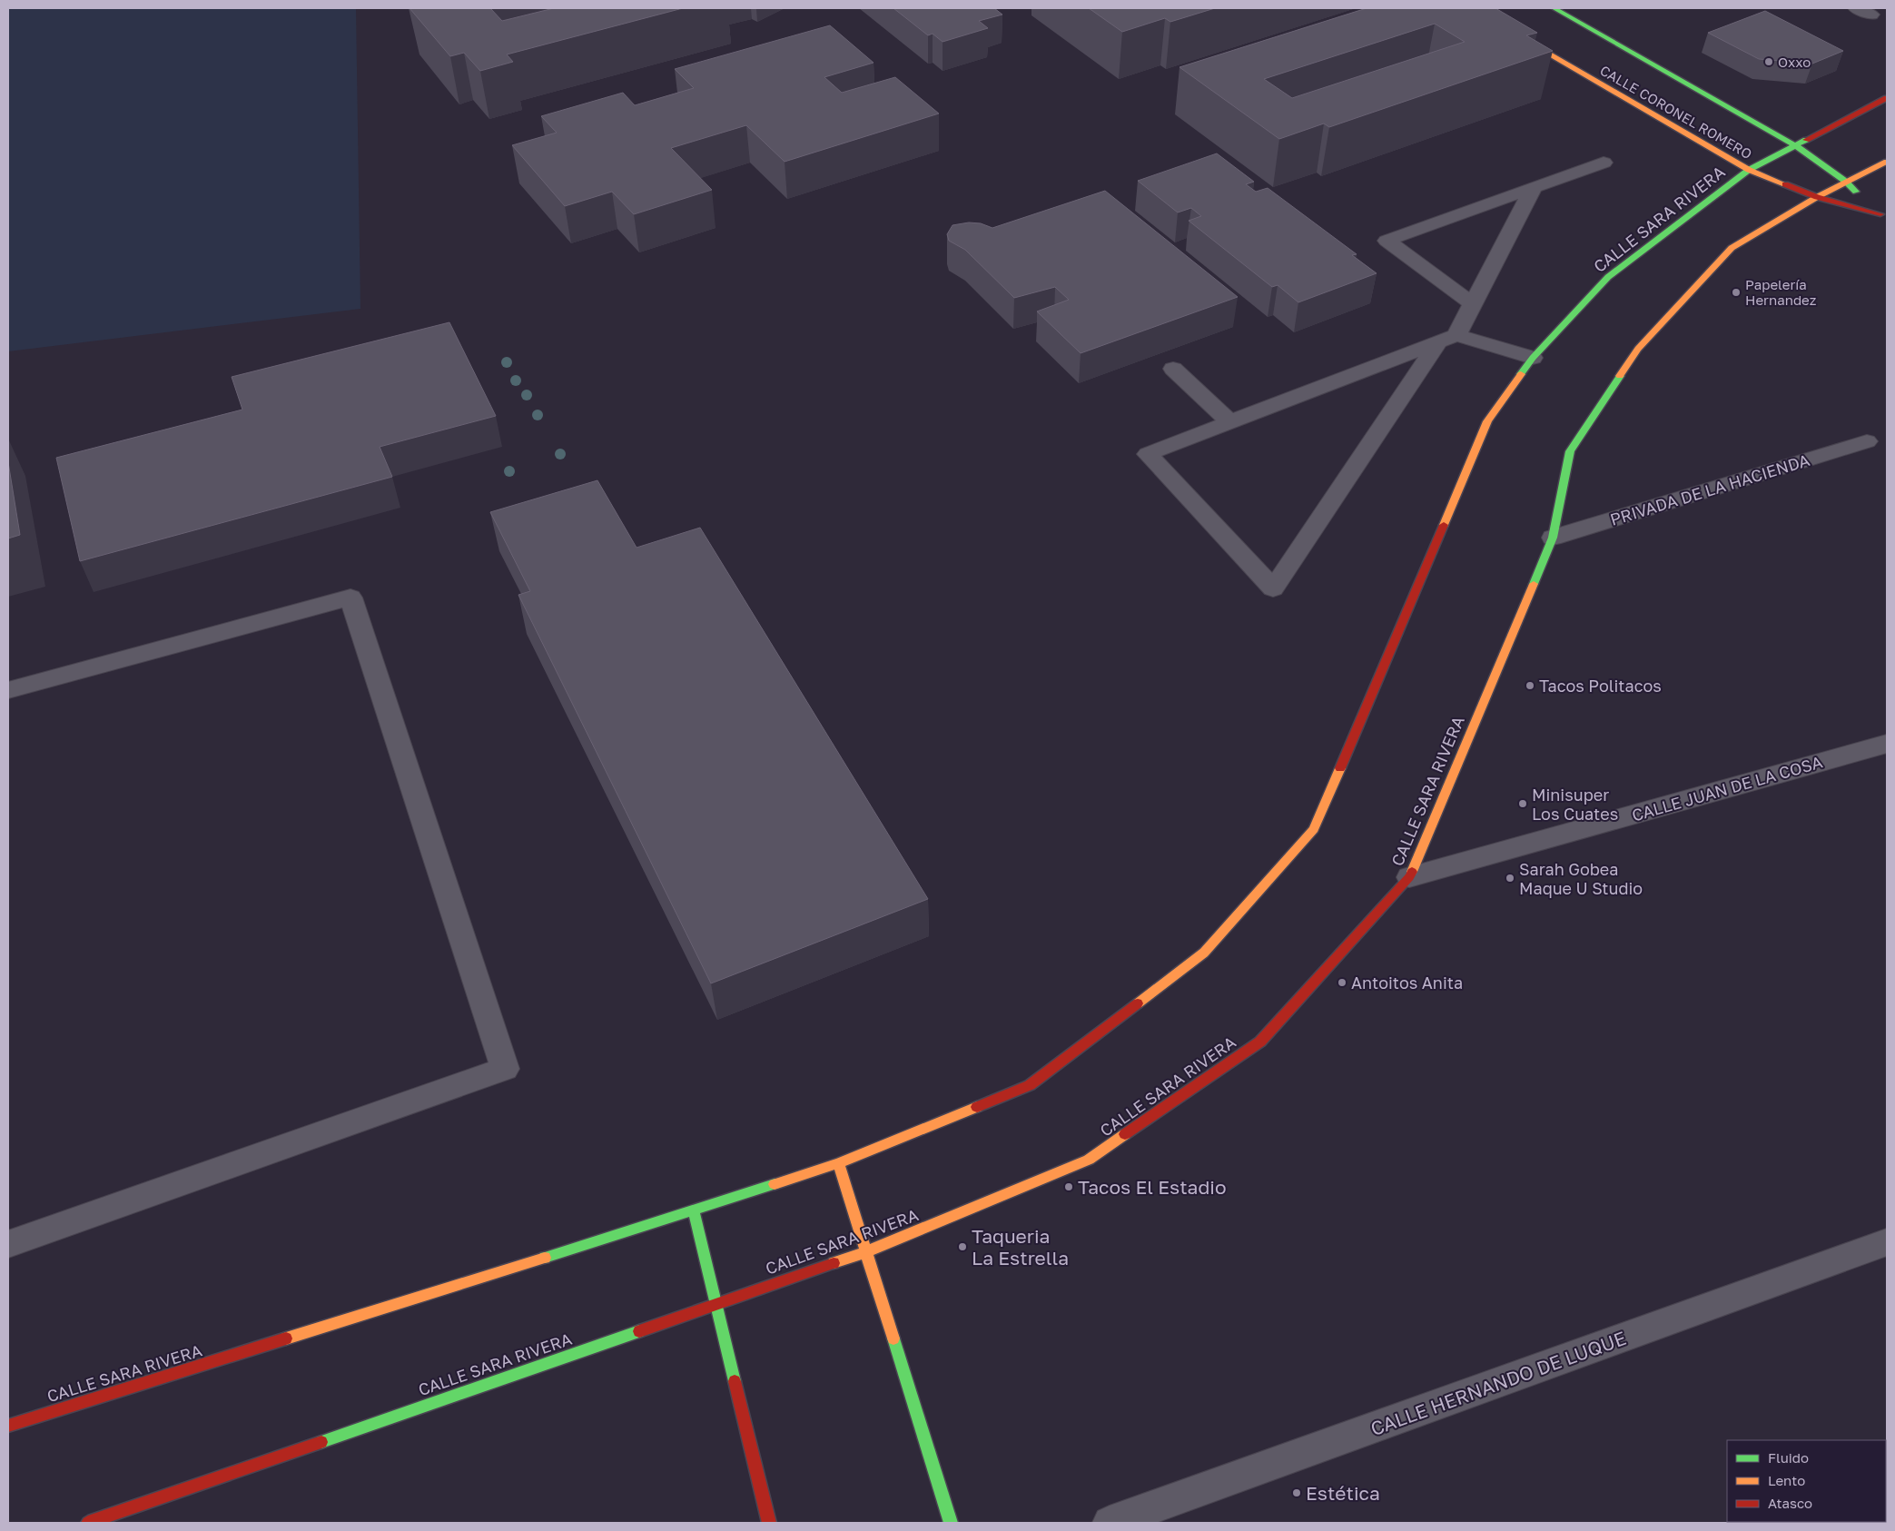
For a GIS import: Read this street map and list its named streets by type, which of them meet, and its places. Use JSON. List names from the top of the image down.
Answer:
{
  "streets": {
    "street": [
      "CALLE CORONEL ROMERO",
      "CALLE SARA RIVERA",
      "PRIVADA DE LA HACIENDA",
      "CALLE JUAN DE LA COSA",
      "CALLE HERNANDO DE LUQUE"
    ]
  },
  "crossings": [
    ["CALLE CORONEL ROMERO", "CALLE SARA RIVERA"],
    ["CALLE SARA RIVERA", "PRIVADA DE LA HACIENDA"],
    ["CALLE SARA RIVERA", "CALLE JUAN DE LA COSA"]
  ],
  "places": [
    "Oxxo",
    "Papelería Hernandez",
    "Tacos Politacos",
    "Minisuper Los Cuates",
    "Sarah Gobea Maque U Studio",
    "Antoitos Anita",
    "Tacos El Estadio",
    "Taqueria La Estrella",
    "Estética"
  ],
  "legend": ["Fluido", "Lento", "Atasco"]
}
